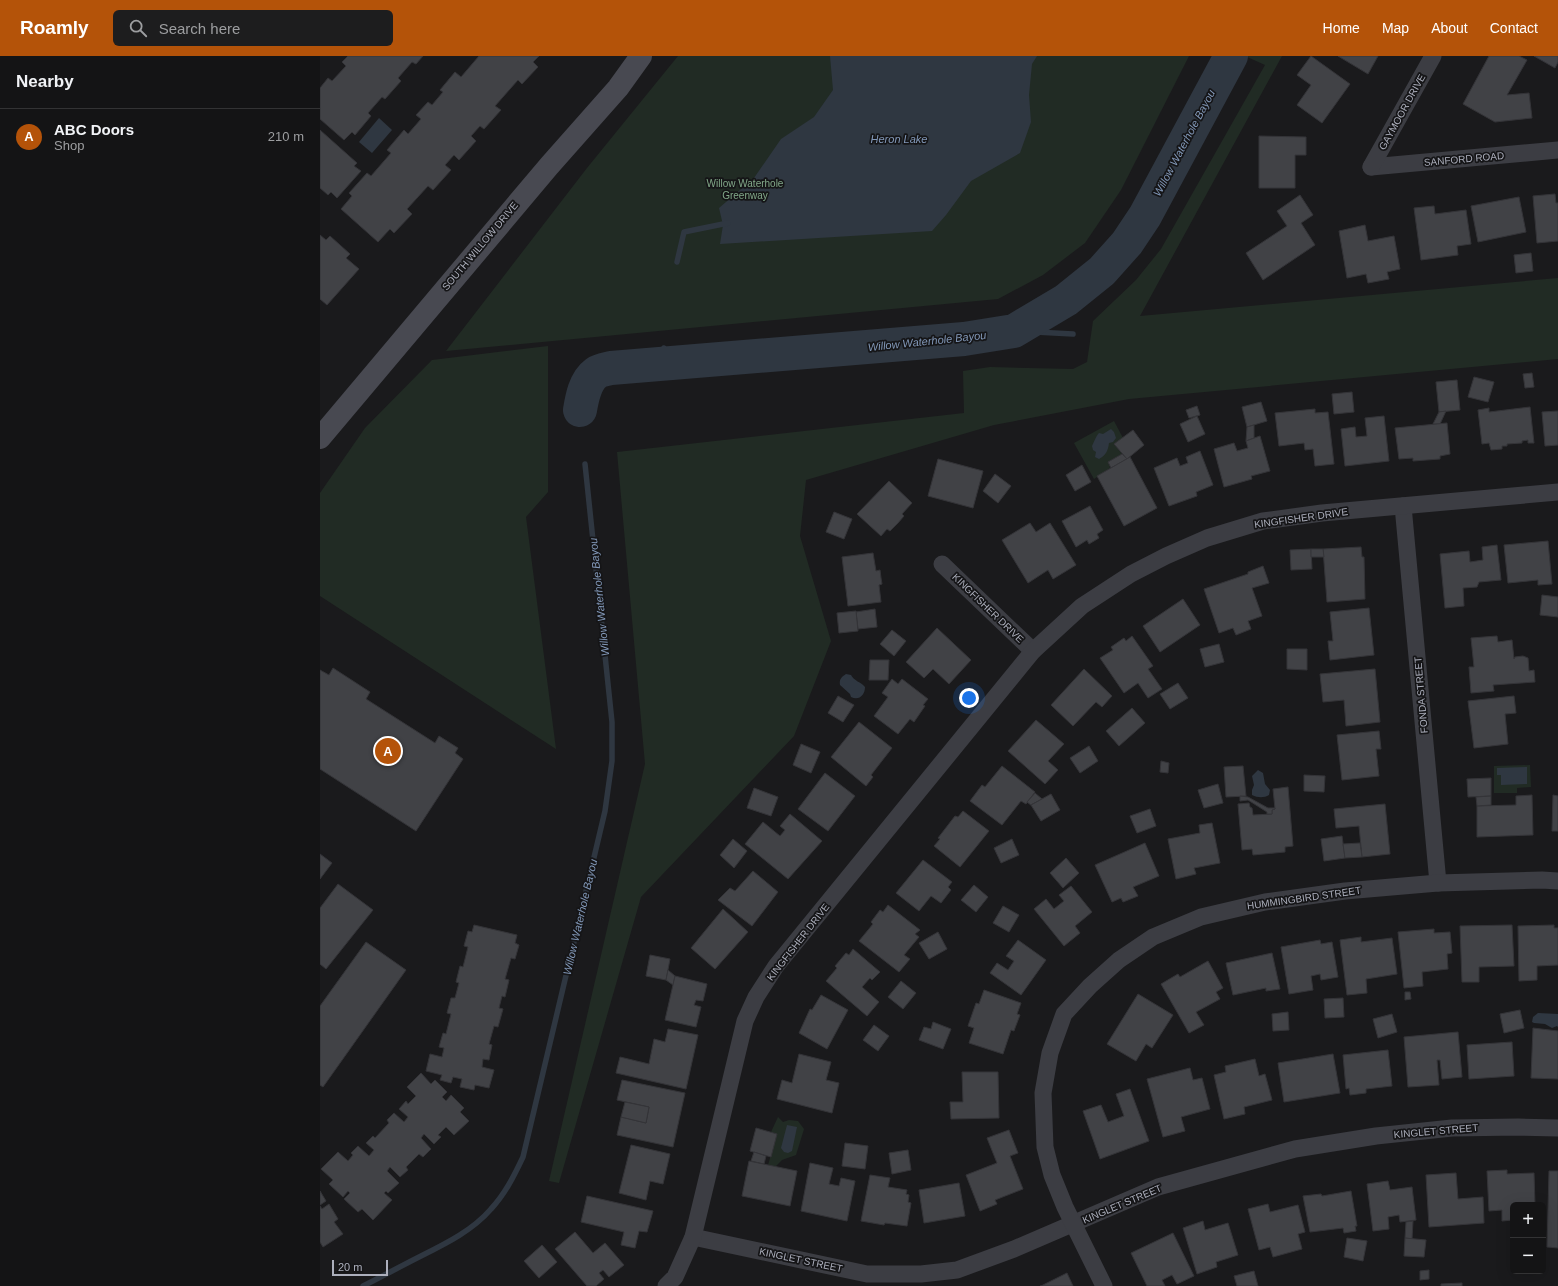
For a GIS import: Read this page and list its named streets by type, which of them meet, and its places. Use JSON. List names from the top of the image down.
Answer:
{
  "streets": {
    "street": [
      "GAYMOOR DRIVE",
      "SANFORD ROAD",
      "SOUTH WILLOW DRIVE",
      "KINGFISHER DRIVE",
      "FONDA STREET",
      "HUMMINGBIRD STREET",
      "KINGLET STREET"
    ]
  },
  "crossings": [
    ["GAYMOOR DRIVE", "SANFORD ROAD"],
    ["KINGFISHER DRIVE", "FONDA STREET"],
    ["KINGFISHER DRIVE", "KINGLET STREET"],
    ["FONDA STREET", "HUMMINGBIRD STREET"],
    ["HUMMINGBIRD STREET", "KINGLET STREET"]
  ],
  "water": ["Heron Lake", "Willow Waterhole Bayou"],
  "parks": ["Willow Waterhole Greenway"],
  "scale_bar": "20 m",
  "page": {
    "header": "Roamly",
    "search": "Search here",
    "nav": [
      "Home",
      "Map",
      "About",
      "Contact"
    ],
    "heading": "Nearby",
    "list": [
      {
        "mark": "A",
        "name": "ABC Doors",
        "note": "Shop",
        "value": "210 m"
      }
    ],
    "pins": "A",
    "map_buttons": ["+", "−"],
    "scale": "20 m"
  }
}
